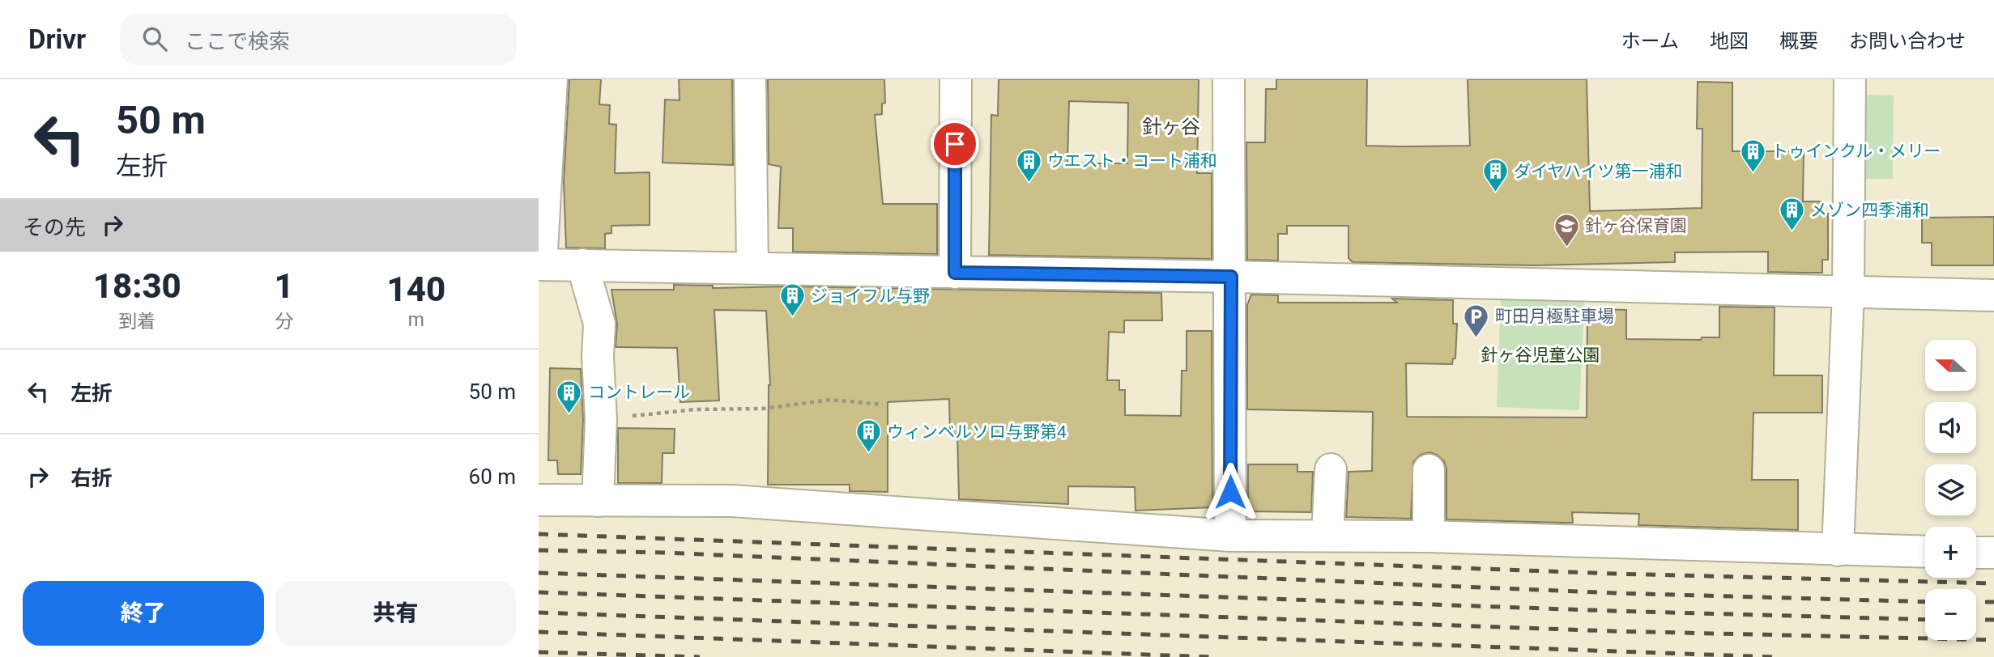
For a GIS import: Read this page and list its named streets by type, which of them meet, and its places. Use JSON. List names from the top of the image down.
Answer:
{
  "districts": ["針ヶ谷"],
  "parks": ["針ヶ谷児童公園"],
  "places": {
    "building": [
      "トゥインクル・メリー",
      "ウエスト・コート浦和",
      "ダイヤハイツ第一浦和",
      "メゾン四季浦和",
      "ジョイフル与野",
      "コントレール",
      "ウィンベルソロ与野第4"
    ],
    "school or university": ["針ヶ谷保育園"],
    "parking": ["町田月極駐車場"]
  },
  "north": "left",
  "page": {
    "header": "Drivr",
    "search": "ここで検索",
    "nav": [
      "ホーム",
      "地図",
      "概要",
      "お問い合わせ"
    ],
    "turn": ["50 m", "左折"],
    "then": "その先",
    "eta": [
      "18:30",
      "到着",
      "1",
      "分",
      "140",
      "m"
    ],
    "map_buttons": ["+", "−"],
    "list": [
      {
        "name": "左折",
        "value": "50 m"
      },
      {
        "name": "右折",
        "value": "60 m"
      }
    ],
    "buttons": ["終了", "共有"]
  }
}
